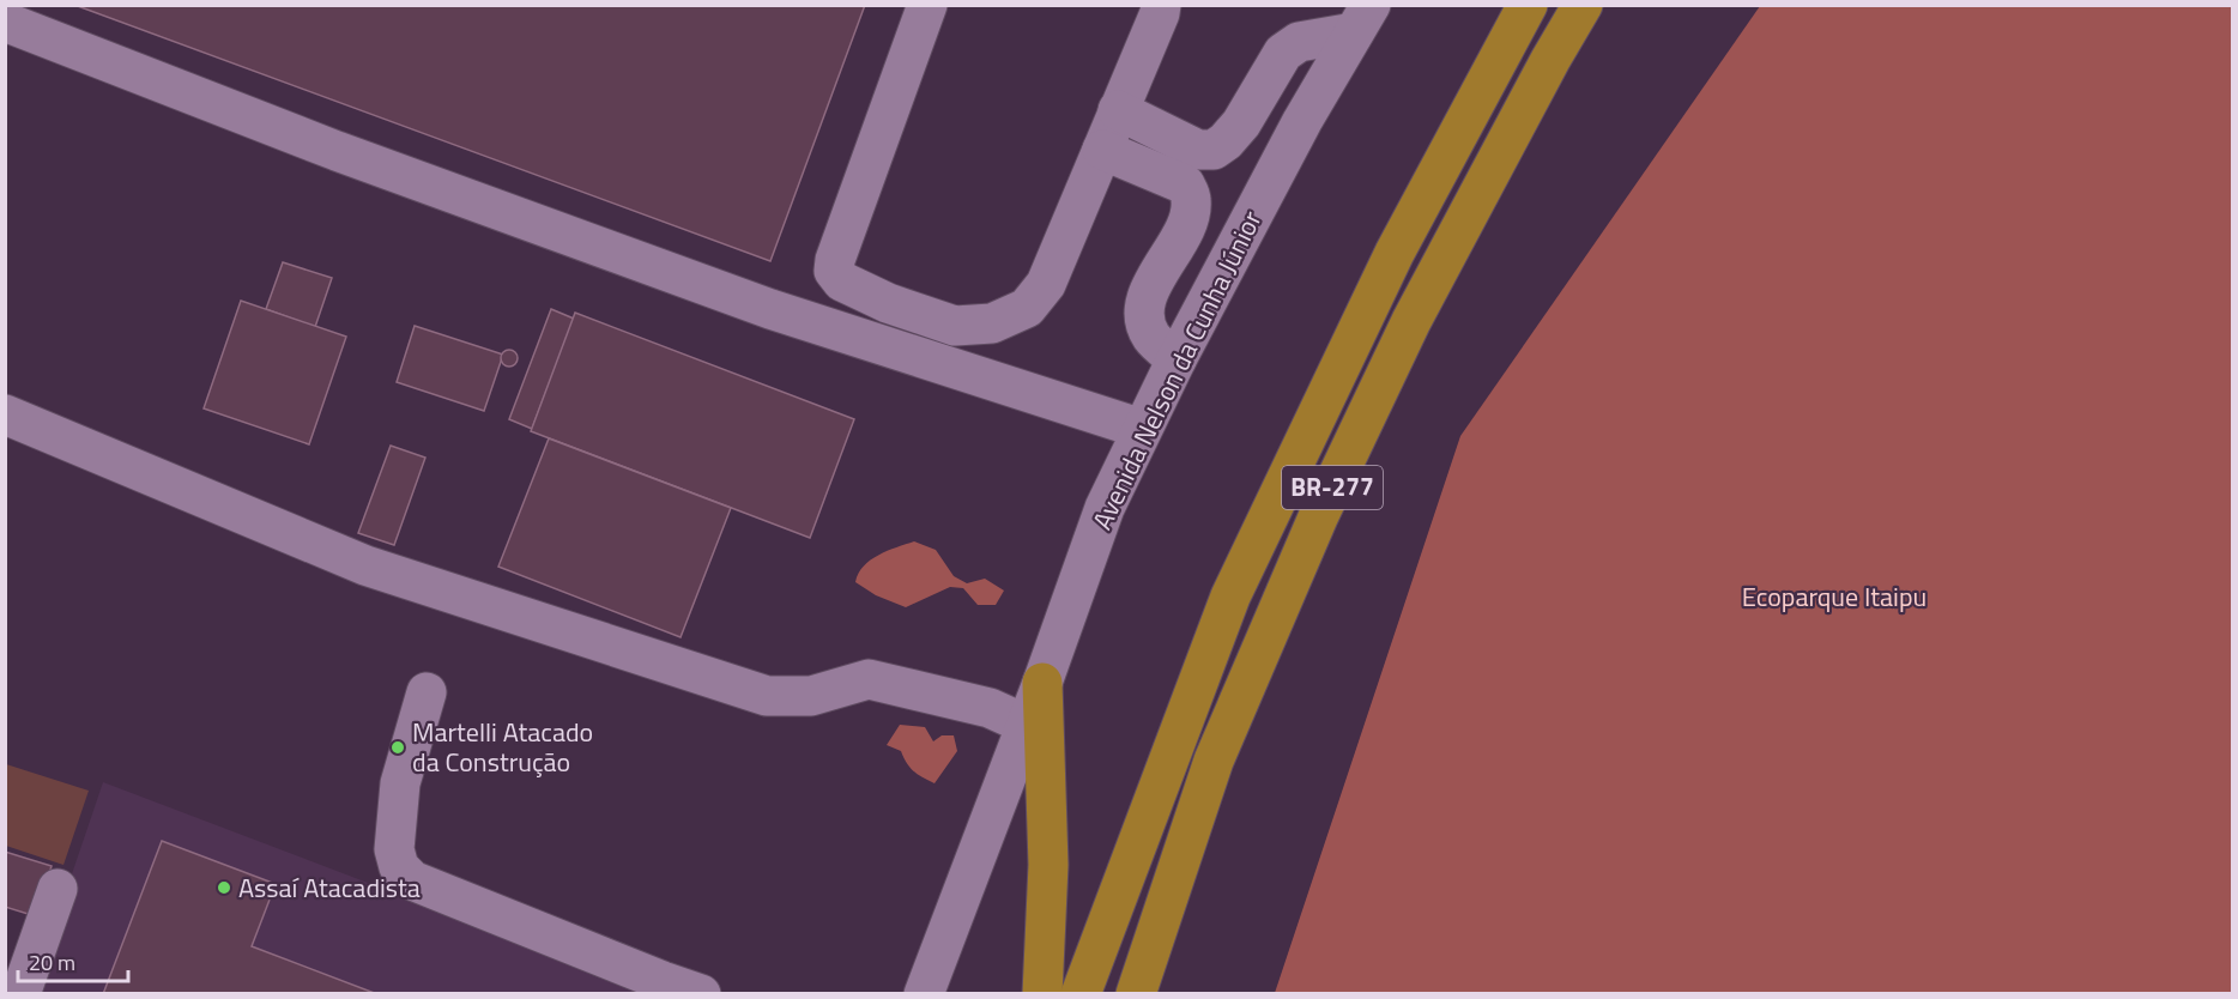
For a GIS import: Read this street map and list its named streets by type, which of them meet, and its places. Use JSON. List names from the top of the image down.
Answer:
{
  "streets": {
    "highway": ["BR-277"],
    "street": ["Avenida Nelson da Cunha Júnior"]
  },
  "parks": ["Ecoparque Itaipu"],
  "places": ["Martelli Atacado da Construção", "Assaí Atacadista"],
  "scale_bar": "20 m"
}
